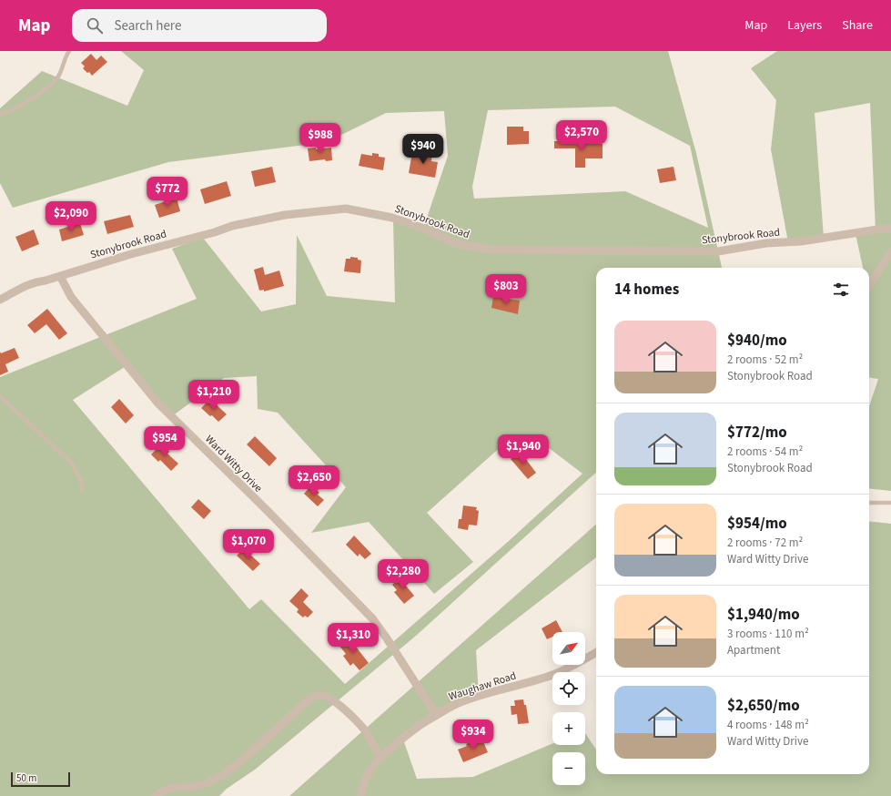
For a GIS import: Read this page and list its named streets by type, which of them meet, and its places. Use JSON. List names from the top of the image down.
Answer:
{
  "streets": {
    "street": ["Stonybrook Road", "Ward Witty Drive", "Waughaw Road"]
  },
  "crossings": [
    ["Stonybrook Road", "Ward Witty Drive"],
    ["Ward Witty Drive", "Waughaw Road"]
  ],
  "scale_bar": "50 m",
  "north": "top right",
  "page": {
    "header": "Map",
    "search": "Search here",
    "nav": ["Map", "Layers", "Share"],
    "price": [
      "$2,570",
      "$988",
      "$940",
      "$772",
      "$2,090",
      "$803",
      "$1,210",
      "$954",
      "$1,940",
      "$2,650",
      "$1,070",
      "$2,280",
      "$1,310",
      "$934"
    ],
    "heading": "14 homes",
    "list": [
      {
        "name": "$940/mo",
        "note": "2 rooms · 52 m² · Stonybrook Road"
      },
      {
        "name": "$772/mo",
        "note": "2 rooms · 54 m² · Stonybrook Road"
      },
      {
        "name": "$954/mo",
        "note": "2 rooms · 72 m² · Ward Witty Drive"
      },
      {
        "name": "$1,940/mo",
        "note": "3 rooms · 110 m² · Apartment"
      },
      {
        "name": "$2,650/mo",
        "note": "4 rooms · 148 m² · Ward Witty Drive"
      }
    ],
    "map_buttons": ["+", "−"],
    "scale": "50 m"
  }
}
